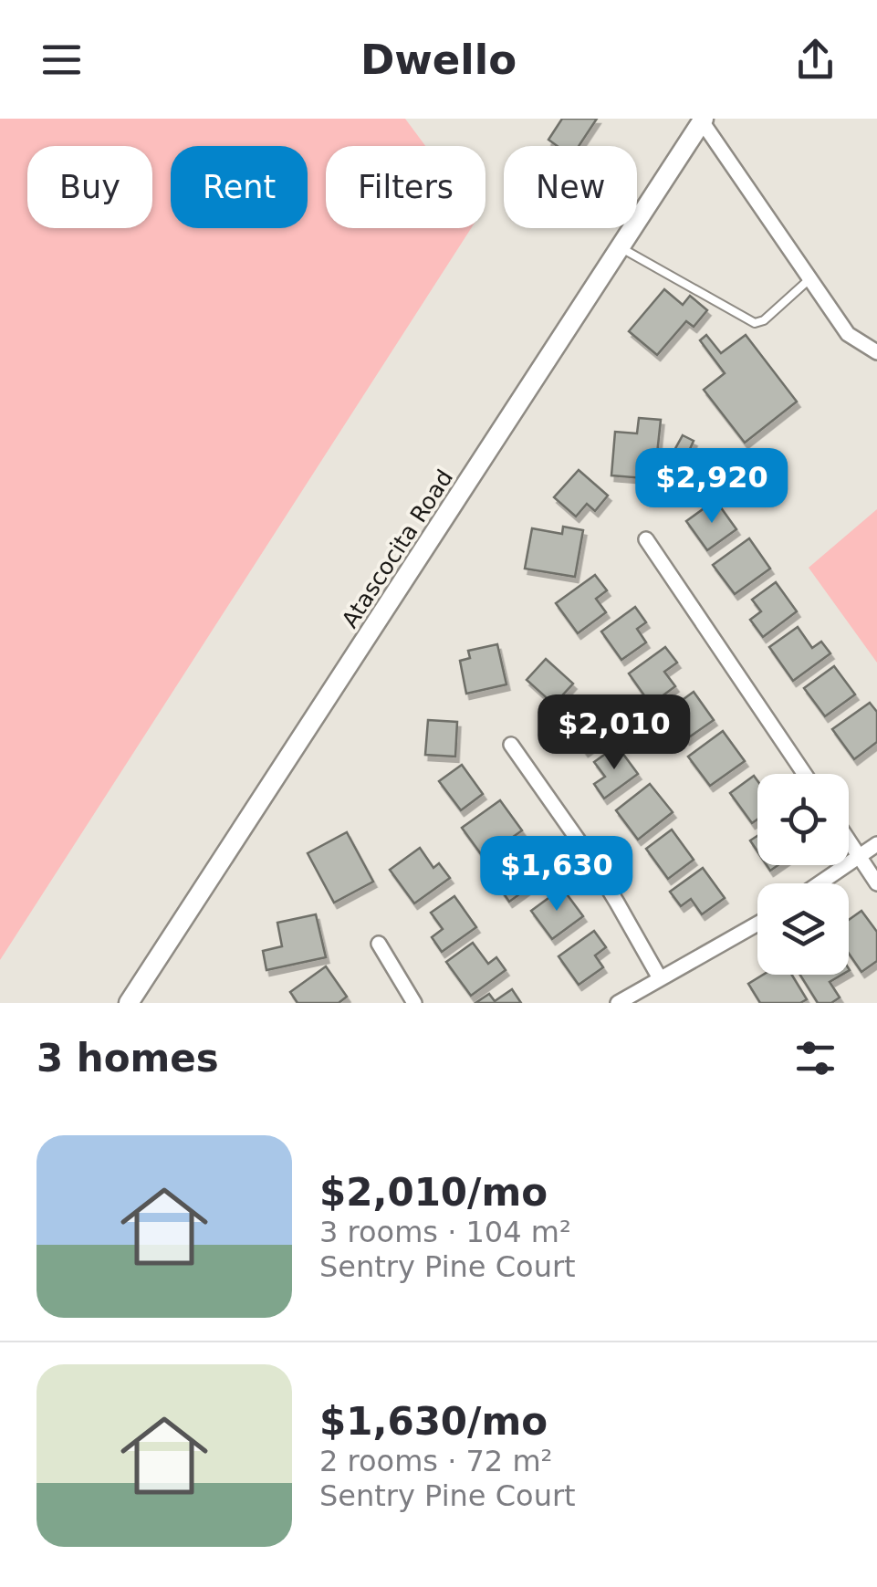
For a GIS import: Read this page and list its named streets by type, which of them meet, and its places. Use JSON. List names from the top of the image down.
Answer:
{
  "streets": {
    "main road": ["Atascocita Road"]
  },
  "page": {
    "header": "Dwello",
    "chip": [
      "Buy",
      "Rent",
      "Filters",
      "New"
    ],
    "price": ["$2,920", "$2,010", "$1,630"],
    "heading": "3 homes",
    "list": [
      {
        "name": "$2,010/mo",
        "note": "3 rooms · 104 m² · Sentry Pine Court"
      },
      {
        "name": "$1,630/mo",
        "note": "2 rooms · 72 m² · Sentry Pine Court"
      }
    ]
  }
}
